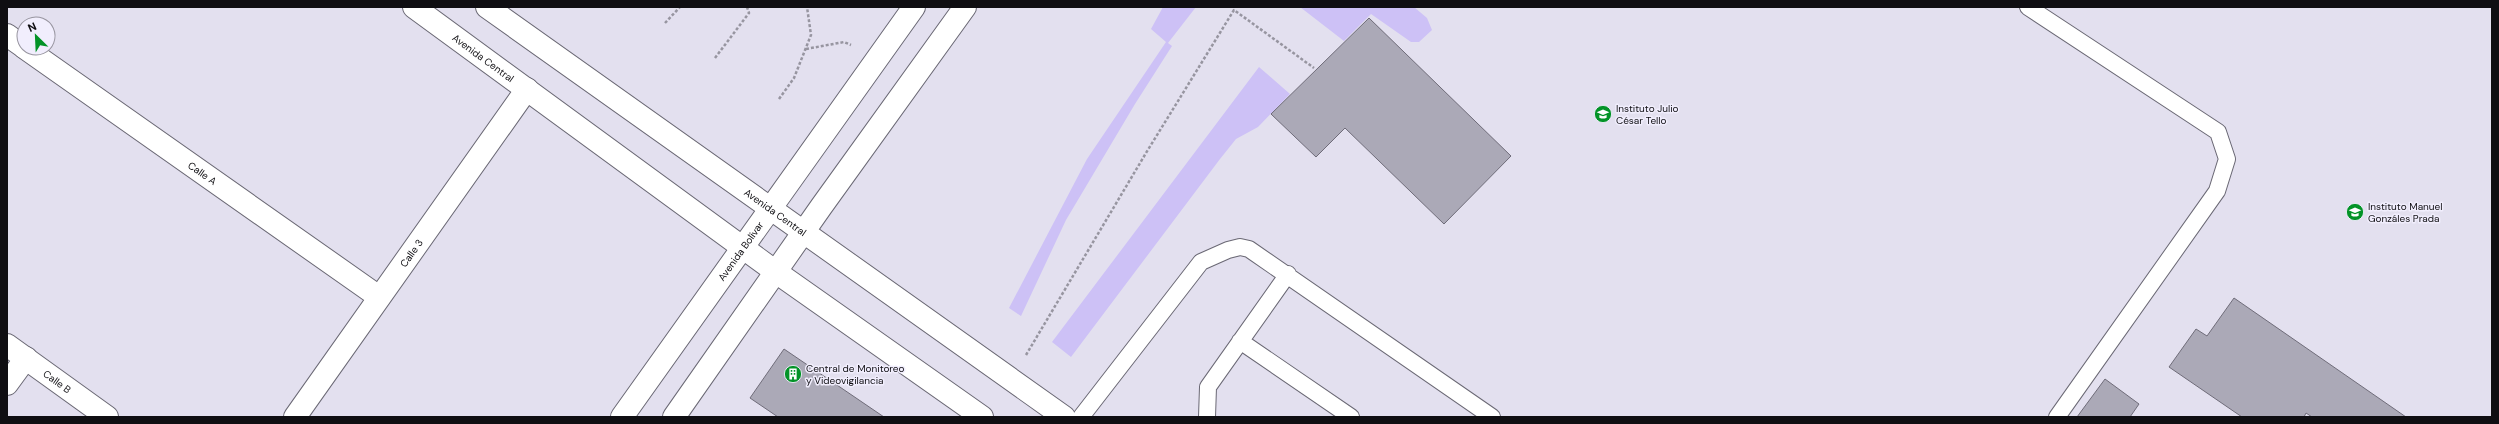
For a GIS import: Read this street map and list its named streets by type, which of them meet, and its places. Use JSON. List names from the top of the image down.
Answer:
{
  "streets": {
    "street": [
      "Avenida Central",
      "Calle A",
      "Avenida Bolívar",
      "Calle 3",
      "Calle B"
    ]
  },
  "crossings": [
    ["Avenida Central", "Avenida Bolívar"],
    ["Avenida Central", "Calle 3"],
    ["Calle A", "Calle 3"]
  ],
  "places": {
    "school or university": ["Instituto Julio César Tello", "Instituto Manuel Gonzáles Prada"],
    "building": ["Central de Monitoreo y Videovigilancia"]
  },
  "north": "top left"
}
